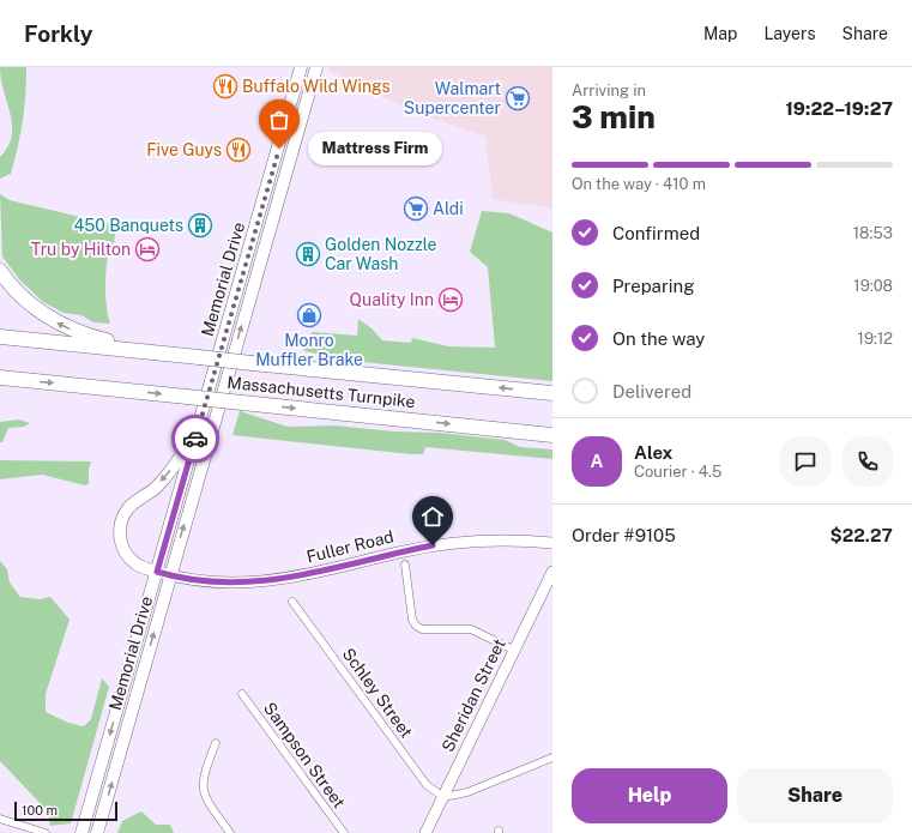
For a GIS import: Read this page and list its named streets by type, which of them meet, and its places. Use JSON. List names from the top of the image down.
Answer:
{
  "streets": {
    "highway": ["Massachusetts Turnpike"],
    "main road": ["Memorial Drive", "Fuller Road", "Sheridan Street"],
    "street": ["Schley Street", "Sampson Street"]
  },
  "crossings": [
    ["Memorial Drive", "Fuller Road"],
    ["Schley Street", "Sheridan Street"]
  ],
  "places": {
    "restaurant": ["Buffalo Wild Wings", "Five Guys"],
    "supermarket": ["Walmart Supercenter", "Aldi"],
    "other": ["Mattress Firm"],
    "building": ["450 Banquets", "Golden Nozzle Car Wash"],
    "hotel": ["Tru by Hilton", "Quality Inn"],
    "shop": ["Monro Muffler Brake"]
  },
  "scale_bar": "100 m",
  "page": {
    "header": "Forkly",
    "nav": ["Map", "Layers", "Share"],
    "heading": ["3 min", "Arriving in", "19:22–19:27"],
    "panel": [
      "Alex",
      "Courier · 4.5",
      "Order #9105",
      "$22.27"
    ],
    "bubble": "Mattress Firm",
    "bar": "On the way · 410 m",
    "list": [
      ["Confirmed", "18:53"],
      ["Preparing", "19:08"],
      ["On the way", "19:12"],
      "Delivered"
    ],
    "round": "A",
    "buttons": ["Help", "Share"],
    "scale": "100 m"
  }
}
